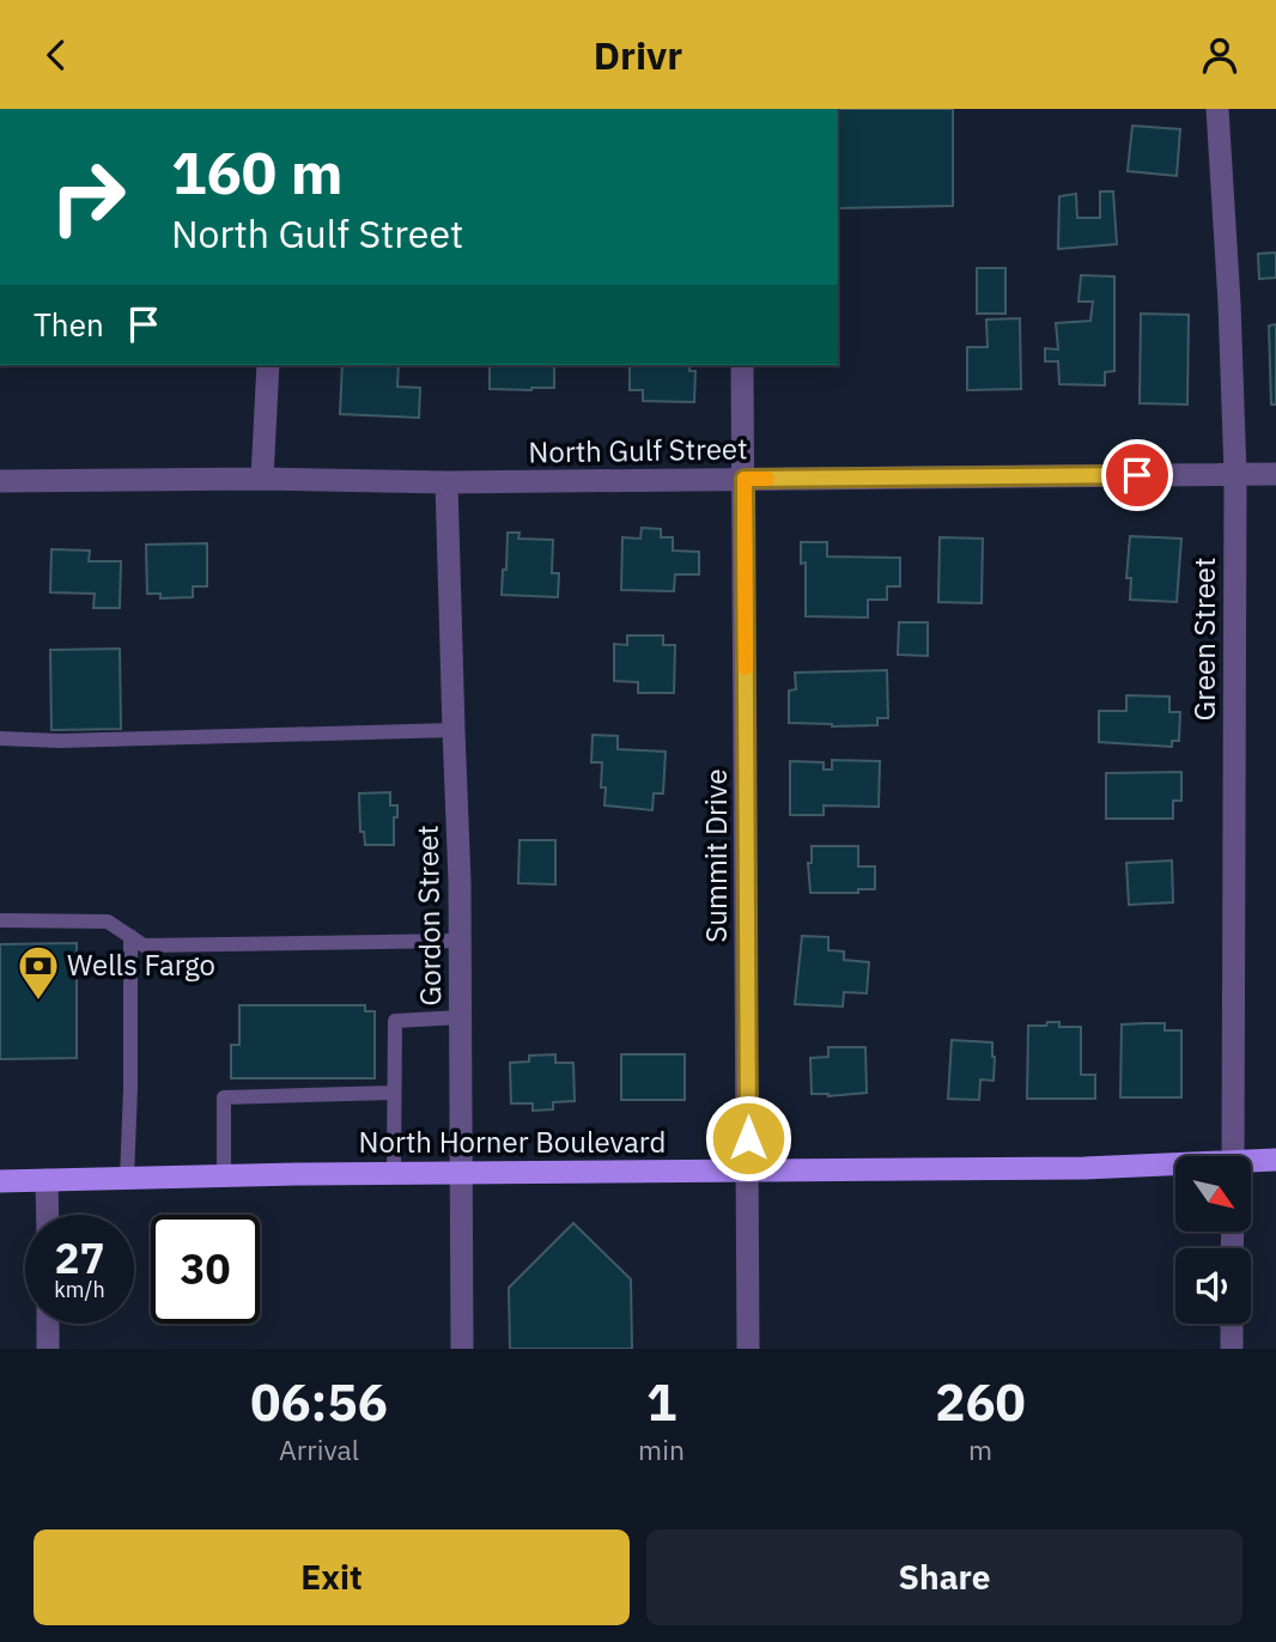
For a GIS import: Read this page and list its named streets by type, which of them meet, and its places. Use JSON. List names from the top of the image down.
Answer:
{
  "streets": {
    "main road": ["North Horner Boulevard"],
    "street": [
      "North Gulf Street",
      "Green Street",
      "Summit Drive",
      "Gordon Street"
    ]
  },
  "crossings": [
    ["North Gulf Street", "Green Street"],
    ["North Gulf Street", "Summit Drive"],
    ["North Gulf Street", "Gordon Street"],
    ["Summit Drive", "North Horner Boulevard"],
    ["Gordon Street", "North Horner Boulevard"]
  ],
  "places": {
    "bank": ["Wells Fargo"]
  },
  "north": "bottom right",
  "page": {
    "header": "Drivr",
    "turn": ["160 m", "North Gulf Street"],
    "then": "Then",
    "speed": "27 km/h",
    "limit": "30",
    "eta": [
      "06:56",
      "Arrival",
      "1",
      "min",
      "260",
      "m"
    ],
    "buttons": ["Exit", "Share"]
  }
}
